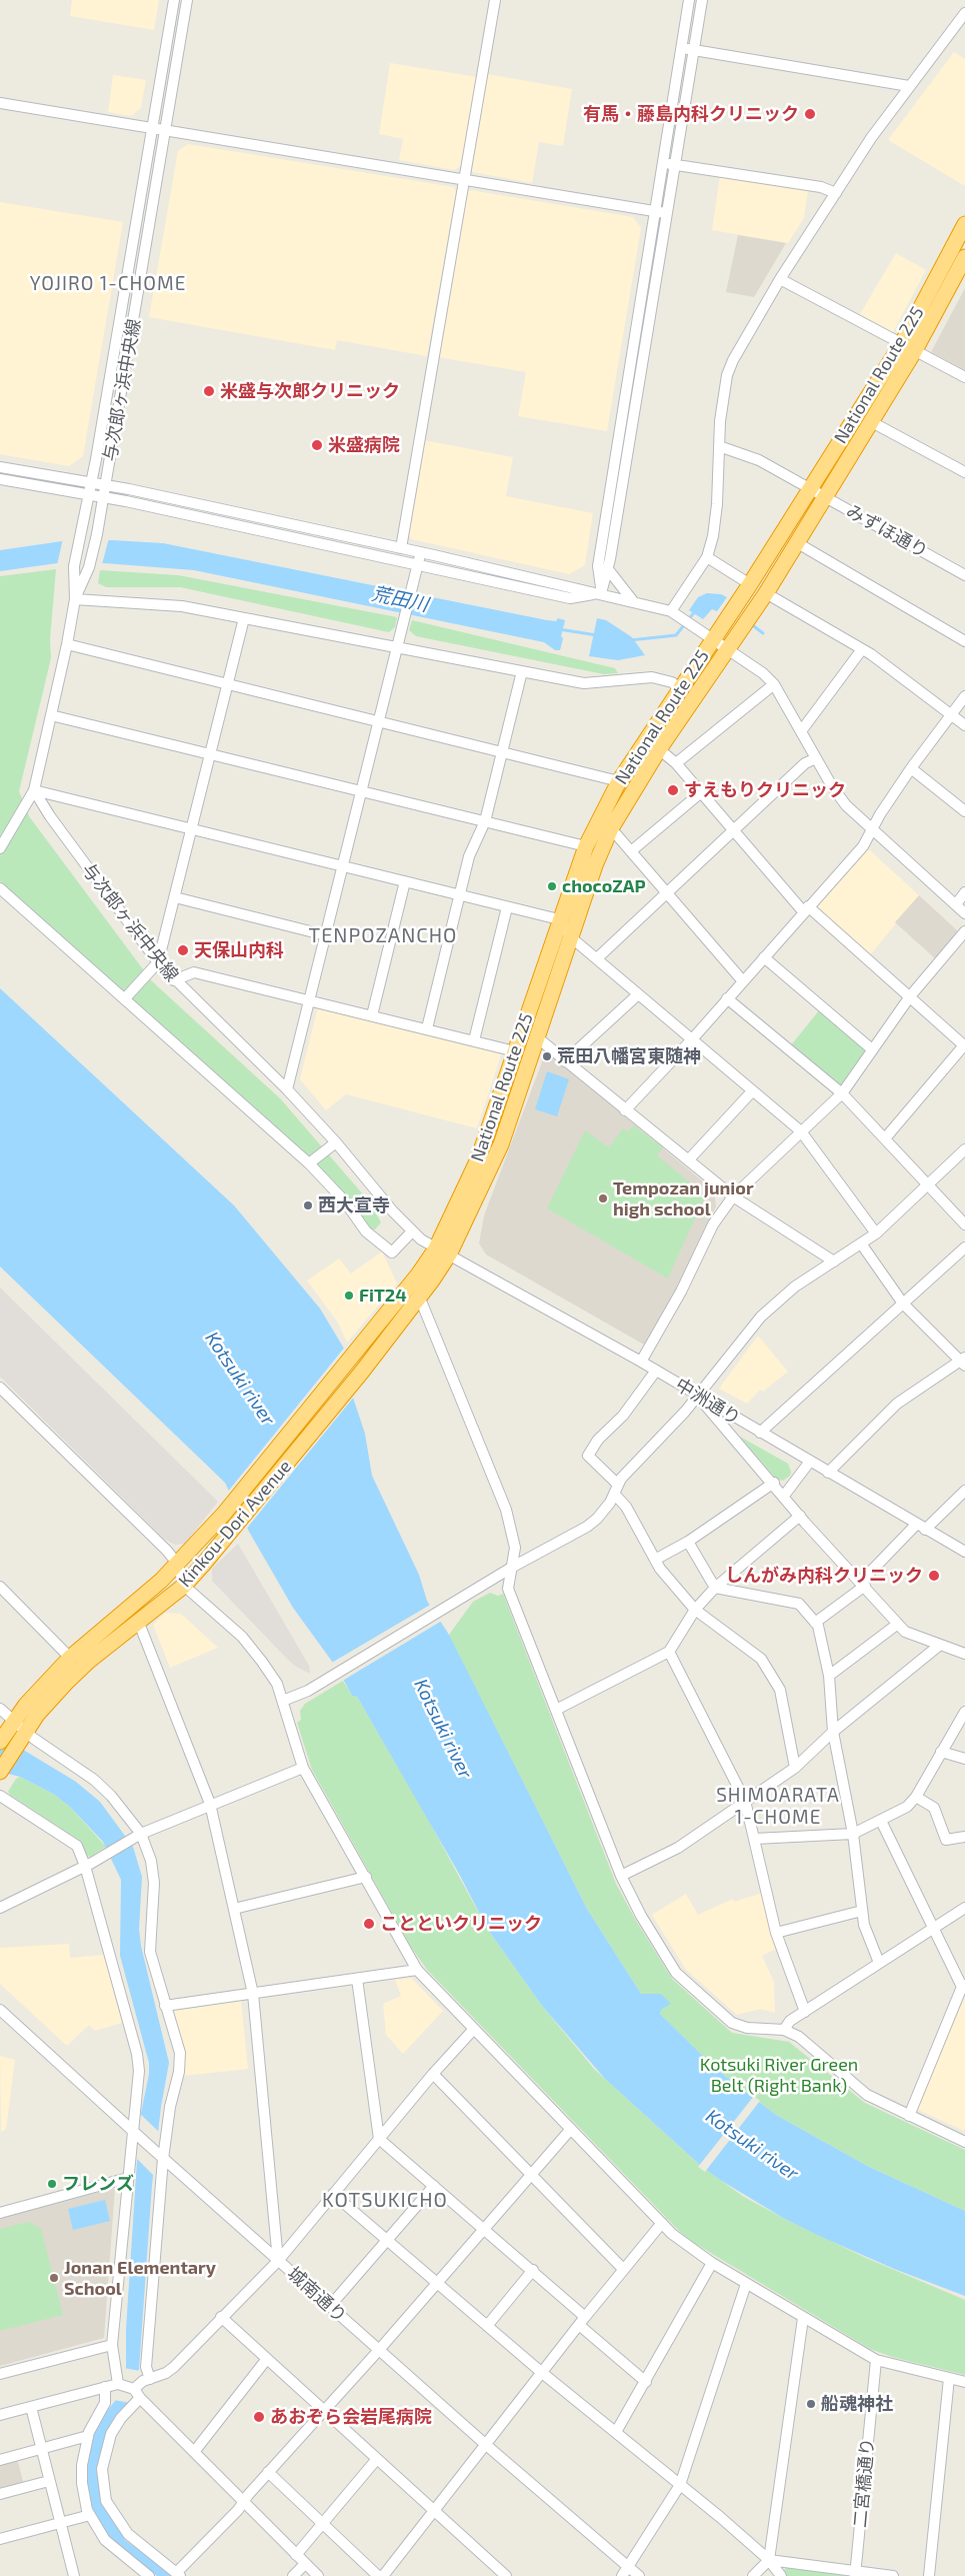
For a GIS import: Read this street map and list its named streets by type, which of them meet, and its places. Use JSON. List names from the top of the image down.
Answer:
{
  "streets": {
    "highway": ["National Route 225", "Kinkou-Dori Avenue"],
    "street": [
      "与次郎ヶ浜中央線",
      "みずほ通り",
      "中洲通り",
      "城南通り",
      "二宮橋通り"
    ]
  },
  "crossings": [
    ["National Route 225", "与次郎ヶ浜中央線"],
    ["National Route 225", "みずほ通り"],
    ["National Route 225", "中洲通り"],
    ["National Route 225", "Kinkou-Dori Avenue"],
    ["与次郎ヶ浜中央線", "中洲通り"],
    ["与次郎ヶ浜中央線", "Kinkou-Dori Avenue"],
    ["中洲通り", "Kinkou-Dori Avenue"]
  ],
  "districts": [
    "YOJIRO 1-CHOME",
    "TENPOZANCHO",
    "SHIMOARATA 1-CHOME",
    "KOTSUKICHO"
  ],
  "water": ["荒田川", "Kotsuki river"],
  "parks": ["Kotsuki River Green Belt (Right Bank)"],
  "places": [
    "有馬・藤島内科クリニック",
    "米盛与次郎クリニック",
    "米盛病院",
    "すえもりクリニック",
    "chocoZAP",
    "天保山内科",
    "荒田八幡宮東随神",
    "Tempozan junior high school",
    "西大宣寺",
    "FiT24",
    "しんがみ内科クリニック",
    "ことといクリニック",
    "フレンズ",
    "Jonan Elementary School",
    "船魂神社",
    "あおぞら会岩尾病院"
  ]
}
